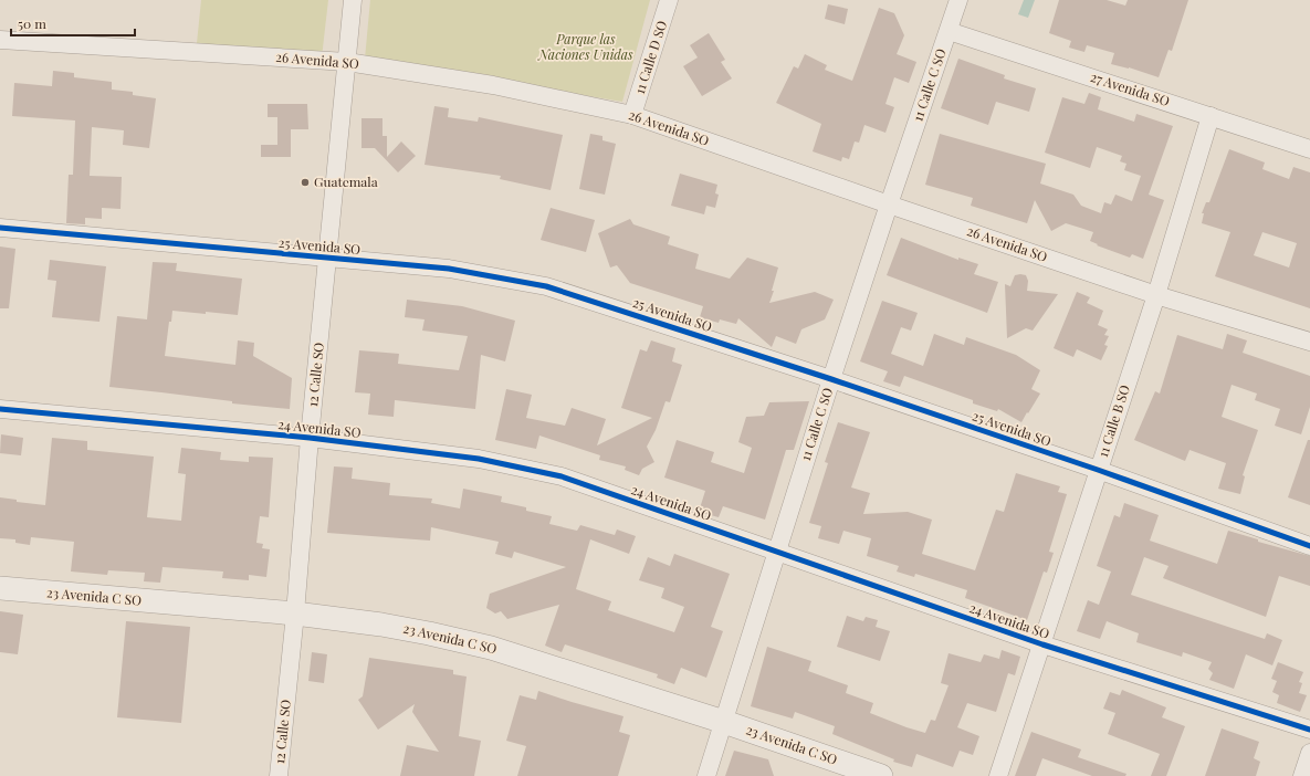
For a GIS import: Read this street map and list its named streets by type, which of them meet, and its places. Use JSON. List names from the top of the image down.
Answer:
{
  "streets": {
    "street": [
      "11 Calle D SO",
      "26 Avenida SO",
      "11 Calle C SO",
      "27 Avenida SO",
      "25 Avenida SO",
      "12 Calle SO",
      "11 Calle B SO",
      "24 Avenida SO",
      "23 Avenida C SO"
    ]
  },
  "crossings": [
    ["11 Calle D SO", "26 Avenida SO"],
    ["26 Avenida SO", "11 Calle C SO"],
    ["26 Avenida SO", "12 Calle SO"],
    ["26 Avenida SO", "11 Calle B SO"],
    ["11 Calle C SO", "27 Avenida SO"],
    ["11 Calle C SO", "25 Avenida SO"],
    ["11 Calle C SO", "24 Avenida SO"],
    ["11 Calle C SO", "23 Avenida C SO"],
    ["27 Avenida SO", "11 Calle B SO"],
    ["25 Avenida SO", "12 Calle SO"],
    ["25 Avenida SO", "11 Calle B SO"],
    ["12 Calle SO", "24 Avenida SO"],
    ["12 Calle SO", "23 Avenida C SO"],
    ["11 Calle B SO", "24 Avenida SO"]
  ],
  "parks": ["Parque las Naciones Unidas"],
  "places": ["Guatemala"],
  "scale_bar": "50 m"
}
